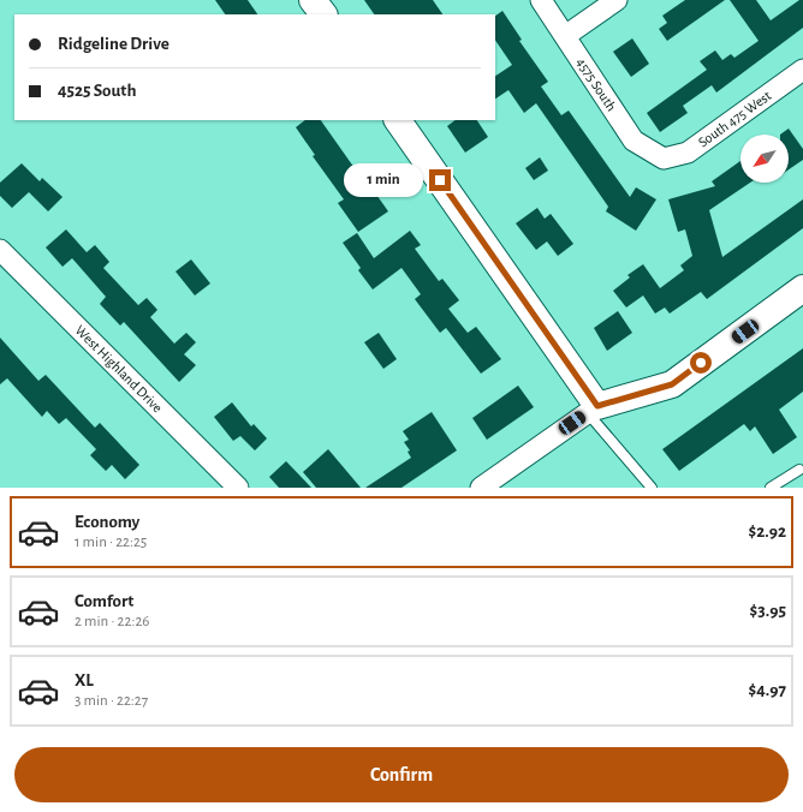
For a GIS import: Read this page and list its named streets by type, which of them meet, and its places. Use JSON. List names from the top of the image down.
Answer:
{
  "streets": {
    "street": ["4575 South", "South 475 West", "West Highland Drive"]
  },
  "crossings": [
    ["4575 South", "South 475 West"]
  ],
  "north": "bottom left",
  "page": {
    "banner": ["Ridgeline Drive", "4525 South"],
    "bubble": "1 min",
    "list": [
      {
        "name": "Economy",
        "note": "1 min · 22:25",
        "value": "$2.92"
      },
      {
        "name": "Comfort",
        "note": "2 min · 22:26",
        "value": "$3.95"
      },
      {
        "name": "XL",
        "note": "3 min · 22:27",
        "value": "$4.97"
      }
    ],
    "buttons": "Confirm"
  }
}
